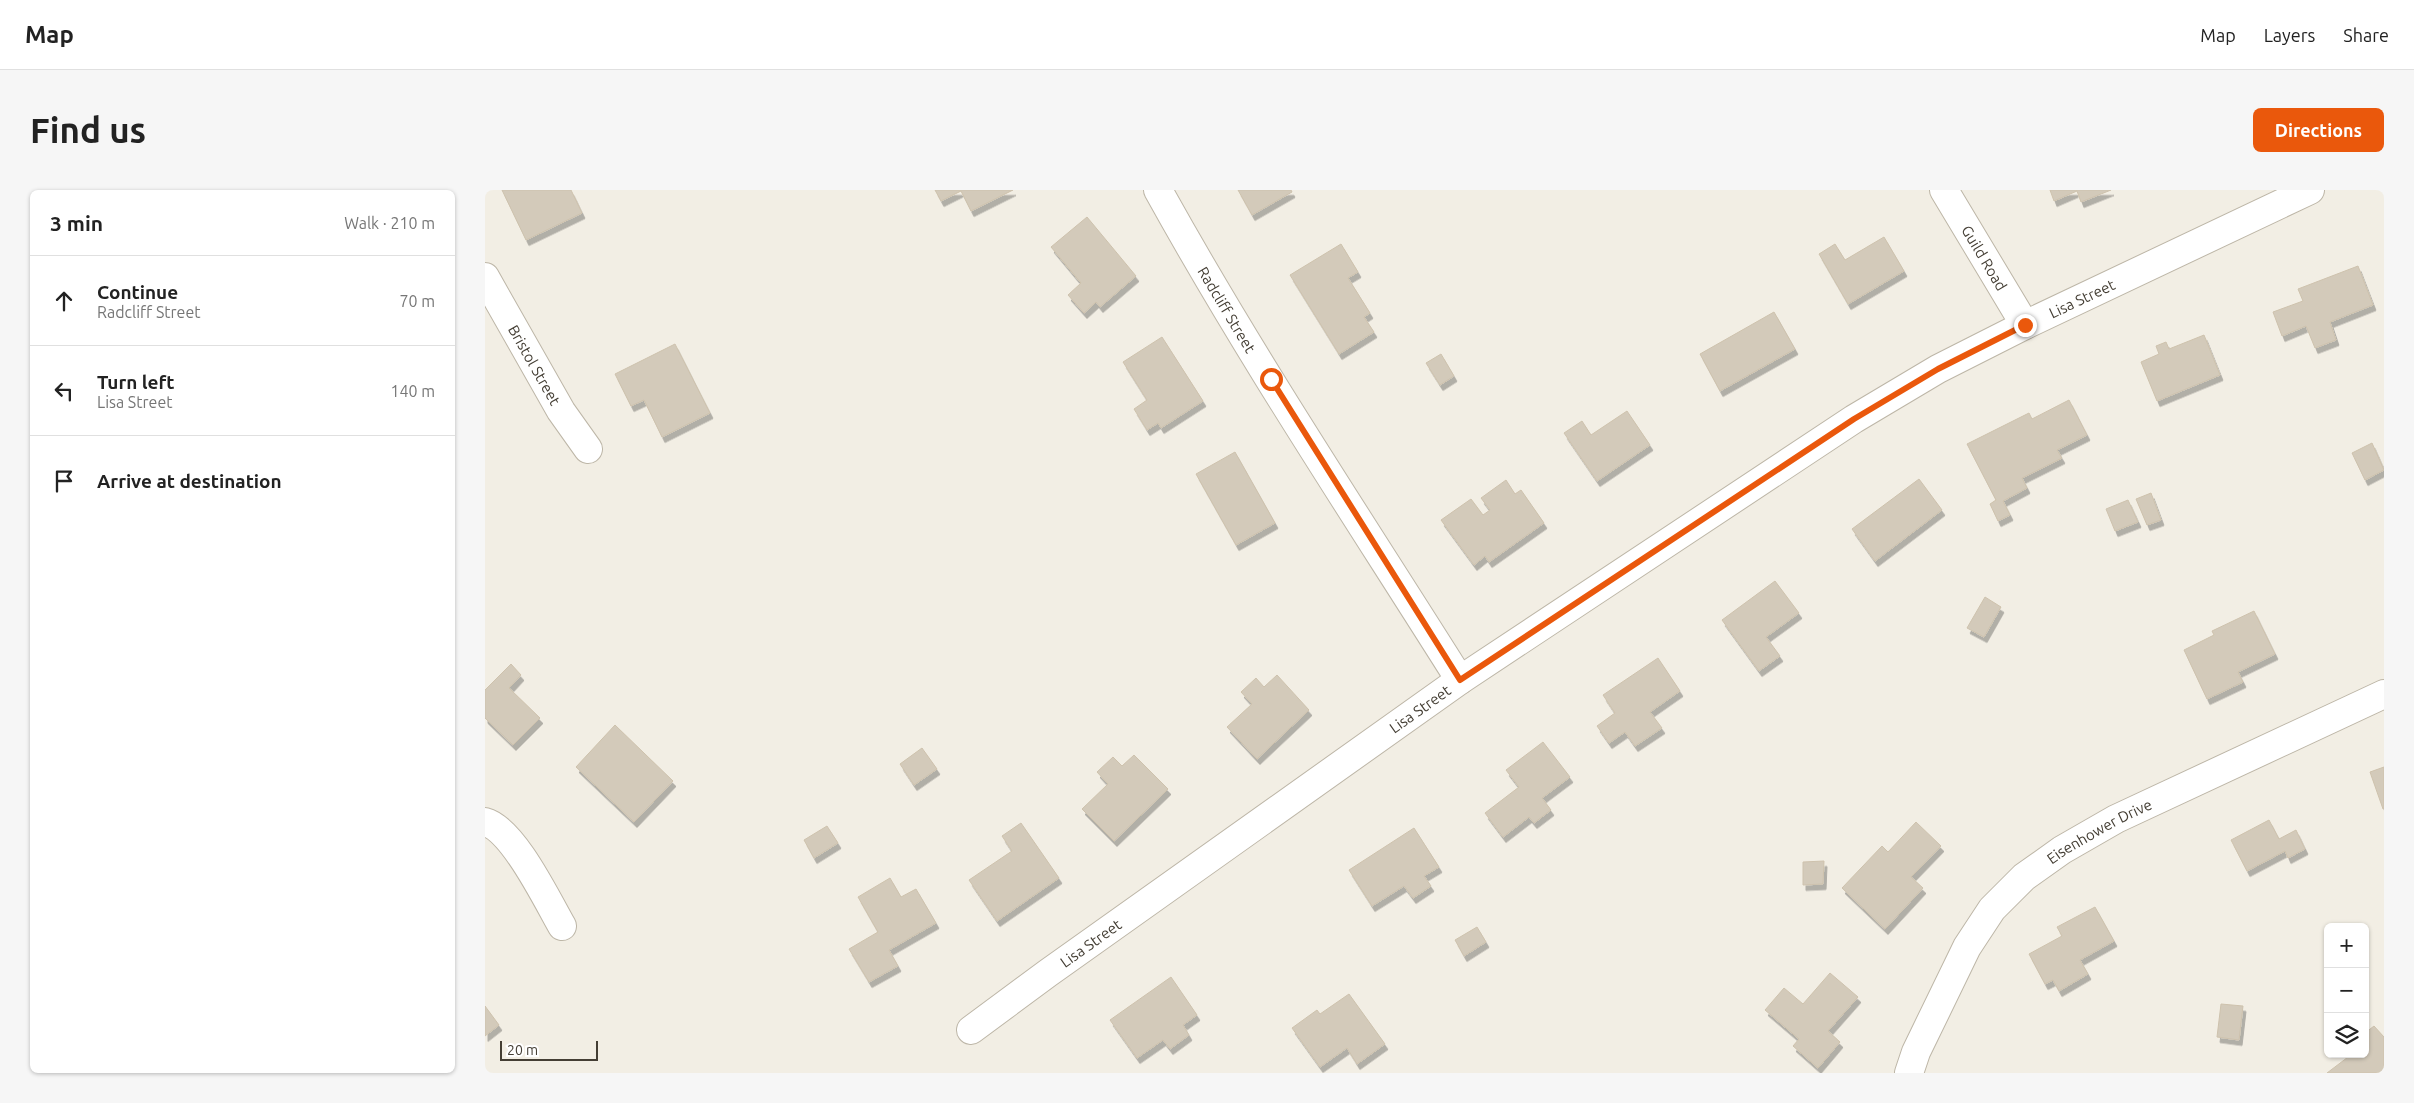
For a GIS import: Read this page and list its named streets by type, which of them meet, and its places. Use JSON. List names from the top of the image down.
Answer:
{
  "streets": {
    "street": [
      "Guild Road",
      "Lisa Street",
      "Radcliff Street",
      "Bristol Street",
      "Eisenhower Drive"
    ]
  },
  "crossings": [
    ["Guild Road", "Lisa Street"],
    ["Lisa Street", "Radcliff Street"]
  ],
  "scale_bar": "20 m",
  "page": {
    "header": "Map",
    "nav": ["Map", "Layers", "Share"],
    "buttons": "Directions",
    "title": "Find us",
    "heading": ["3 min", "Walk · 210 m"],
    "list": [
      ["Continue", "Radcliff Street", "70 m"],
      ["Turn left", "Lisa Street", "140 m"],
      "Arrive at destination"
    ],
    "map_buttons": ["+", "−"],
    "scale": "20 m"
  }
}
